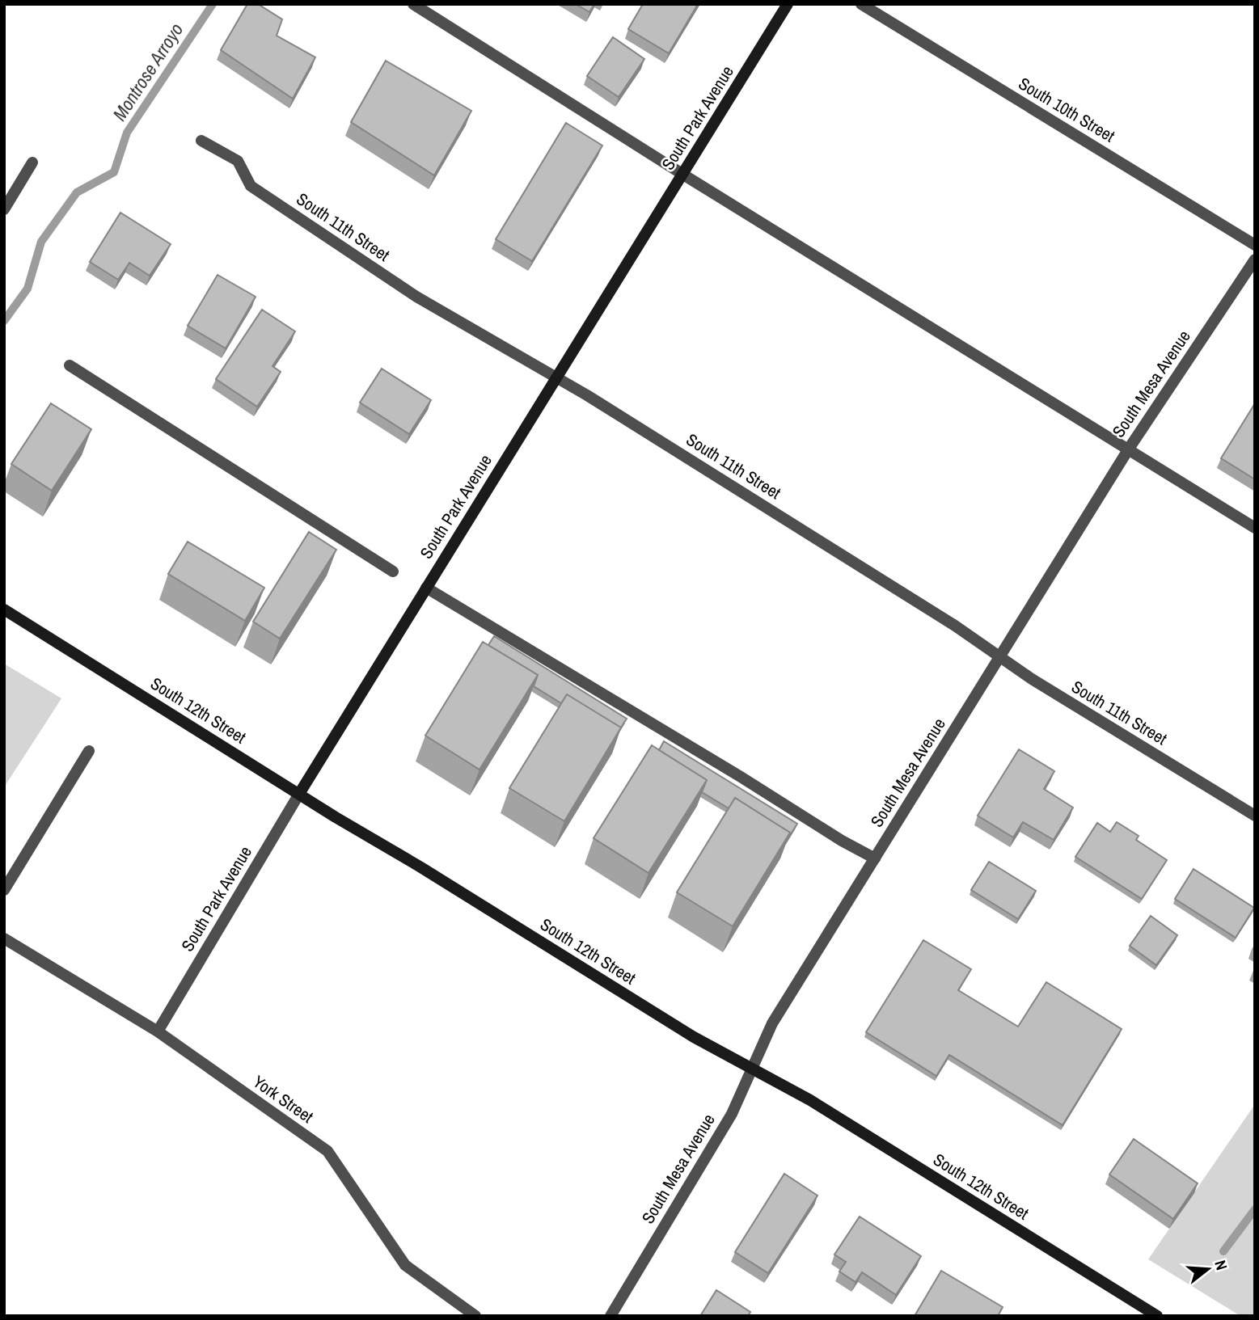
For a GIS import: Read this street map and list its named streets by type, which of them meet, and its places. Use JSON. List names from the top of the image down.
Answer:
{
  "streets": {
    "street": [
      "South 10th Street",
      "South Park Avenue",
      "South 11th Street",
      "South Mesa Avenue",
      "South 12th Street",
      "York Street"
    ]
  },
  "crossings": [
    ["South Park Avenue", "South 11th Street"],
    ["South Park Avenue", "South 12th Street"],
    ["South Park Avenue", "York Street"],
    ["South 11th Street", "South Mesa Avenue"],
    ["South Mesa Avenue", "South 12th Street"]
  ],
  "water": ["Montrose Arroyo"],
  "north": "right"
}
